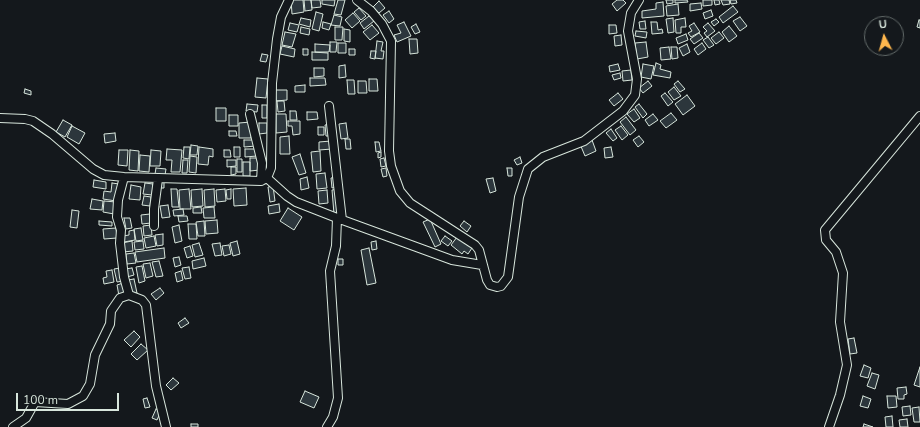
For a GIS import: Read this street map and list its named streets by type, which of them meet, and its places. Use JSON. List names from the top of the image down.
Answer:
{
  "scale_bar": "100 m",
  "north": "top"
}
